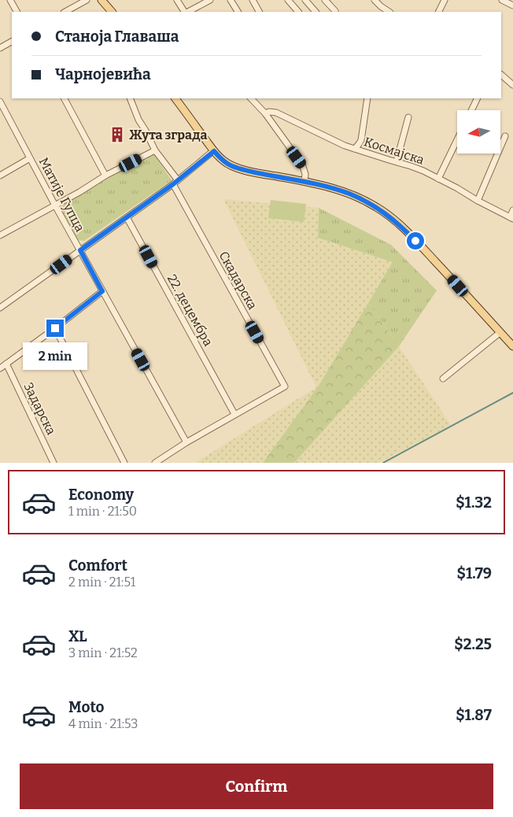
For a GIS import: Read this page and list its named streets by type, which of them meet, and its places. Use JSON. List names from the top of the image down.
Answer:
{
  "streets": {
    "street": [
      "Космајска",
      "Матије Гупца",
      "Скадарска",
      "22. децембра",
      "Задарска"
    ]
  },
  "crossings": [
    ["Скадарска", "22. децембра"]
  ],
  "places": {
    "building": ["Жута зграда"]
  },
  "north": "left",
  "page": {
    "banner": ["Станоја Главаша", "Чарнојевића"],
    "bubble": "2 min",
    "list": [
      {
        "name": "Economy",
        "note": "1 min · 21:50",
        "value": "$1.32"
      },
      {
        "name": "Comfort",
        "note": "2 min · 21:51",
        "value": "$1.79"
      },
      {
        "name": "XL",
        "note": "3 min · 21:52",
        "value": "$2.25"
      },
      {
        "name": "Moto",
        "note": "4 min · 21:53",
        "value": "$1.87"
      }
    ],
    "buttons": "Confirm"
  }
}
